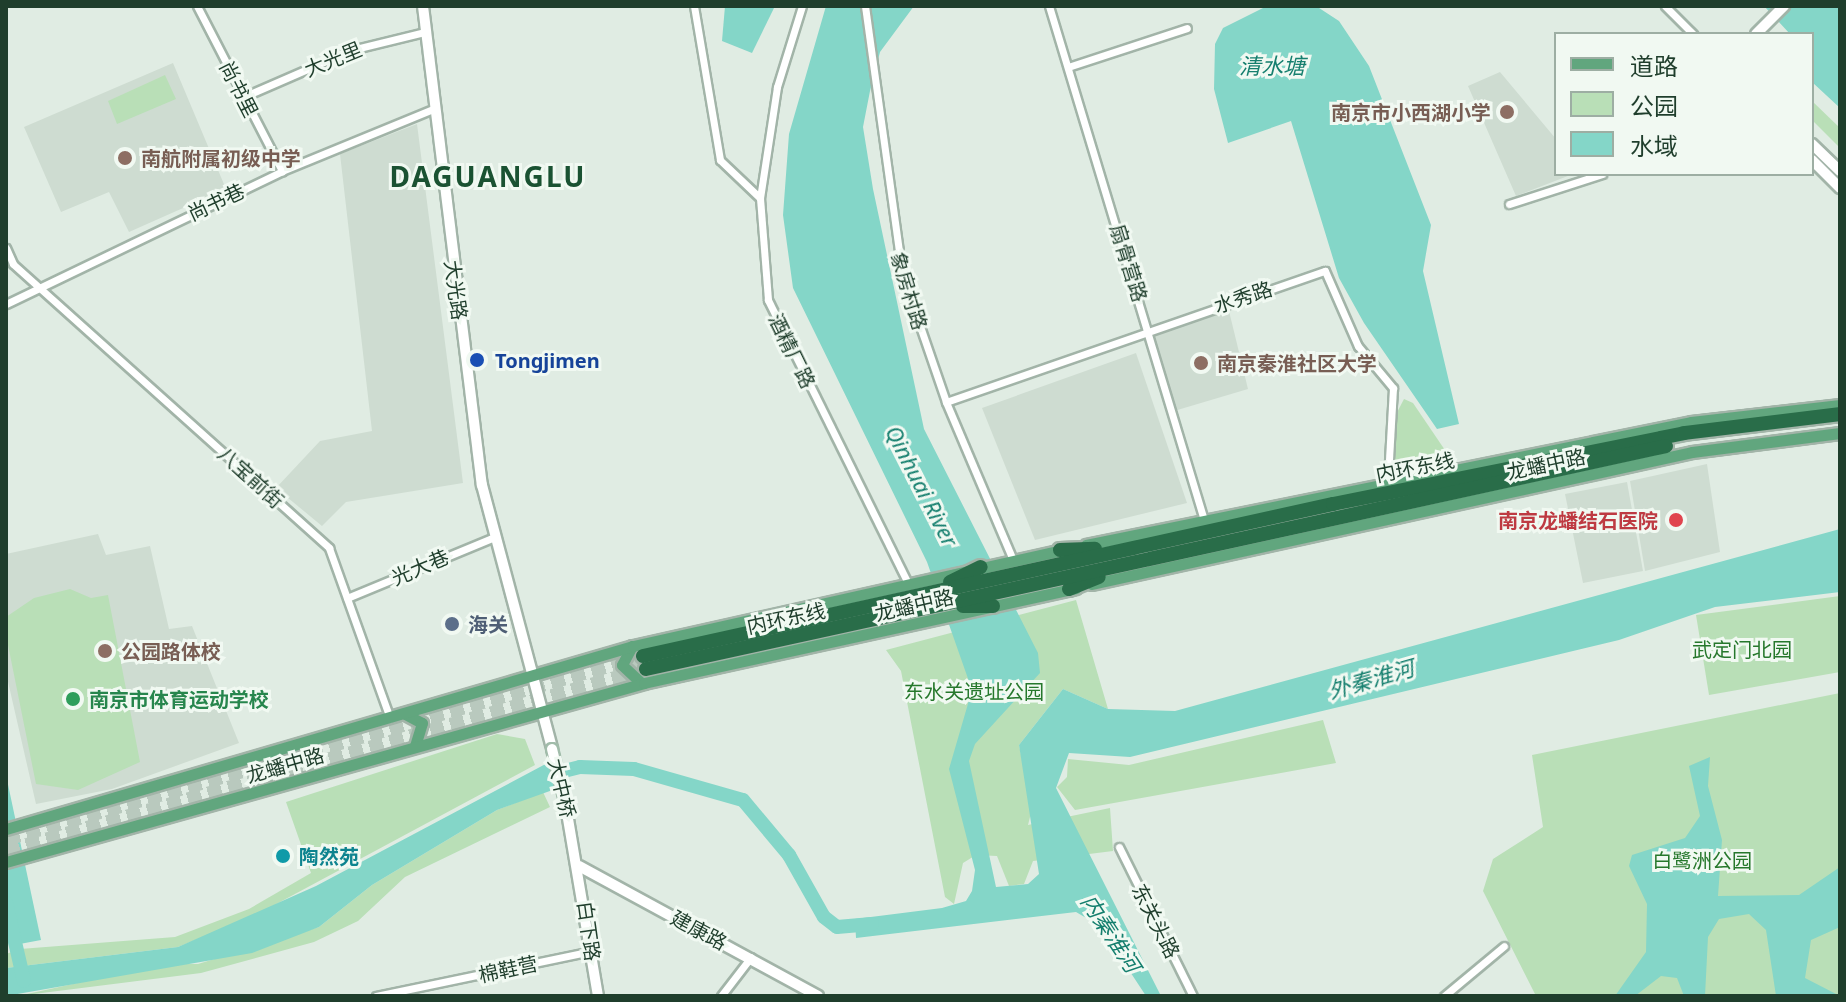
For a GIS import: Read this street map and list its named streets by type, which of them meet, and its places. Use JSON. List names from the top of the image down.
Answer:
{
  "streets": {
    "highway": ["内环东线"],
    "main road": ["龙蟠中路"],
    "street": [
      "大光里",
      "尚书里",
      "尚书巷",
      "扇骨营路",
      "大光路",
      "象房村路",
      "水秀路",
      "酒精厂路",
      "八宝前街",
      "光大巷",
      "大中桥",
      "东关头路",
      "建康路",
      "白下路",
      "棉鞋营"
    ]
  },
  "crossings": [
    ["大光里", "尚书里"],
    ["大光里", "大光路"],
    ["尚书里", "尚书巷"],
    ["尚书巷", "大光路"],
    ["尚书巷", "八宝前街"],
    ["扇骨营路", "水秀路"],
    ["扇骨营路", "龙蟠中路"],
    ["大光路", "龙蟠中路"],
    ["大光路", "光大巷"],
    ["大光路", "大中桥"],
    ["象房村路", "水秀路"],
    ["象房村路", "龙蟠中路"],
    ["水秀路", "龙蟠中路"],
    ["酒精厂路", "龙蟠中路"],
    ["龙蟠中路", "内环东线"],
    ["龙蟠中路", "八宝前街"],
    ["龙蟠中路", "大中桥"],
    ["八宝前街", "光大巷"],
    ["大中桥", "建康路"],
    ["大中桥", "白下路"],
    ["建康路", "白下路"],
    ["白下路", "棉鞋营"]
  ],
  "districts": ["DAGUANGLU"],
  "water": [
    "清水塘",
    "Qinhuai River",
    "外秦淮河",
    "内秦淮河"
  ],
  "parks": ["武定门北园", "东水关遗址公园", "白鹭洲公园"],
  "places": [
    "南京市小西湖小学",
    "南航附属初级中学",
    "Tongjimen",
    "南京秦淮社区大学",
    "南京龙蟠结石医院",
    "海关",
    "公园路体校",
    "南京市体育运动学校",
    "陶然苑"
  ],
  "legend": ["道路", "公园", "水域"]
}
